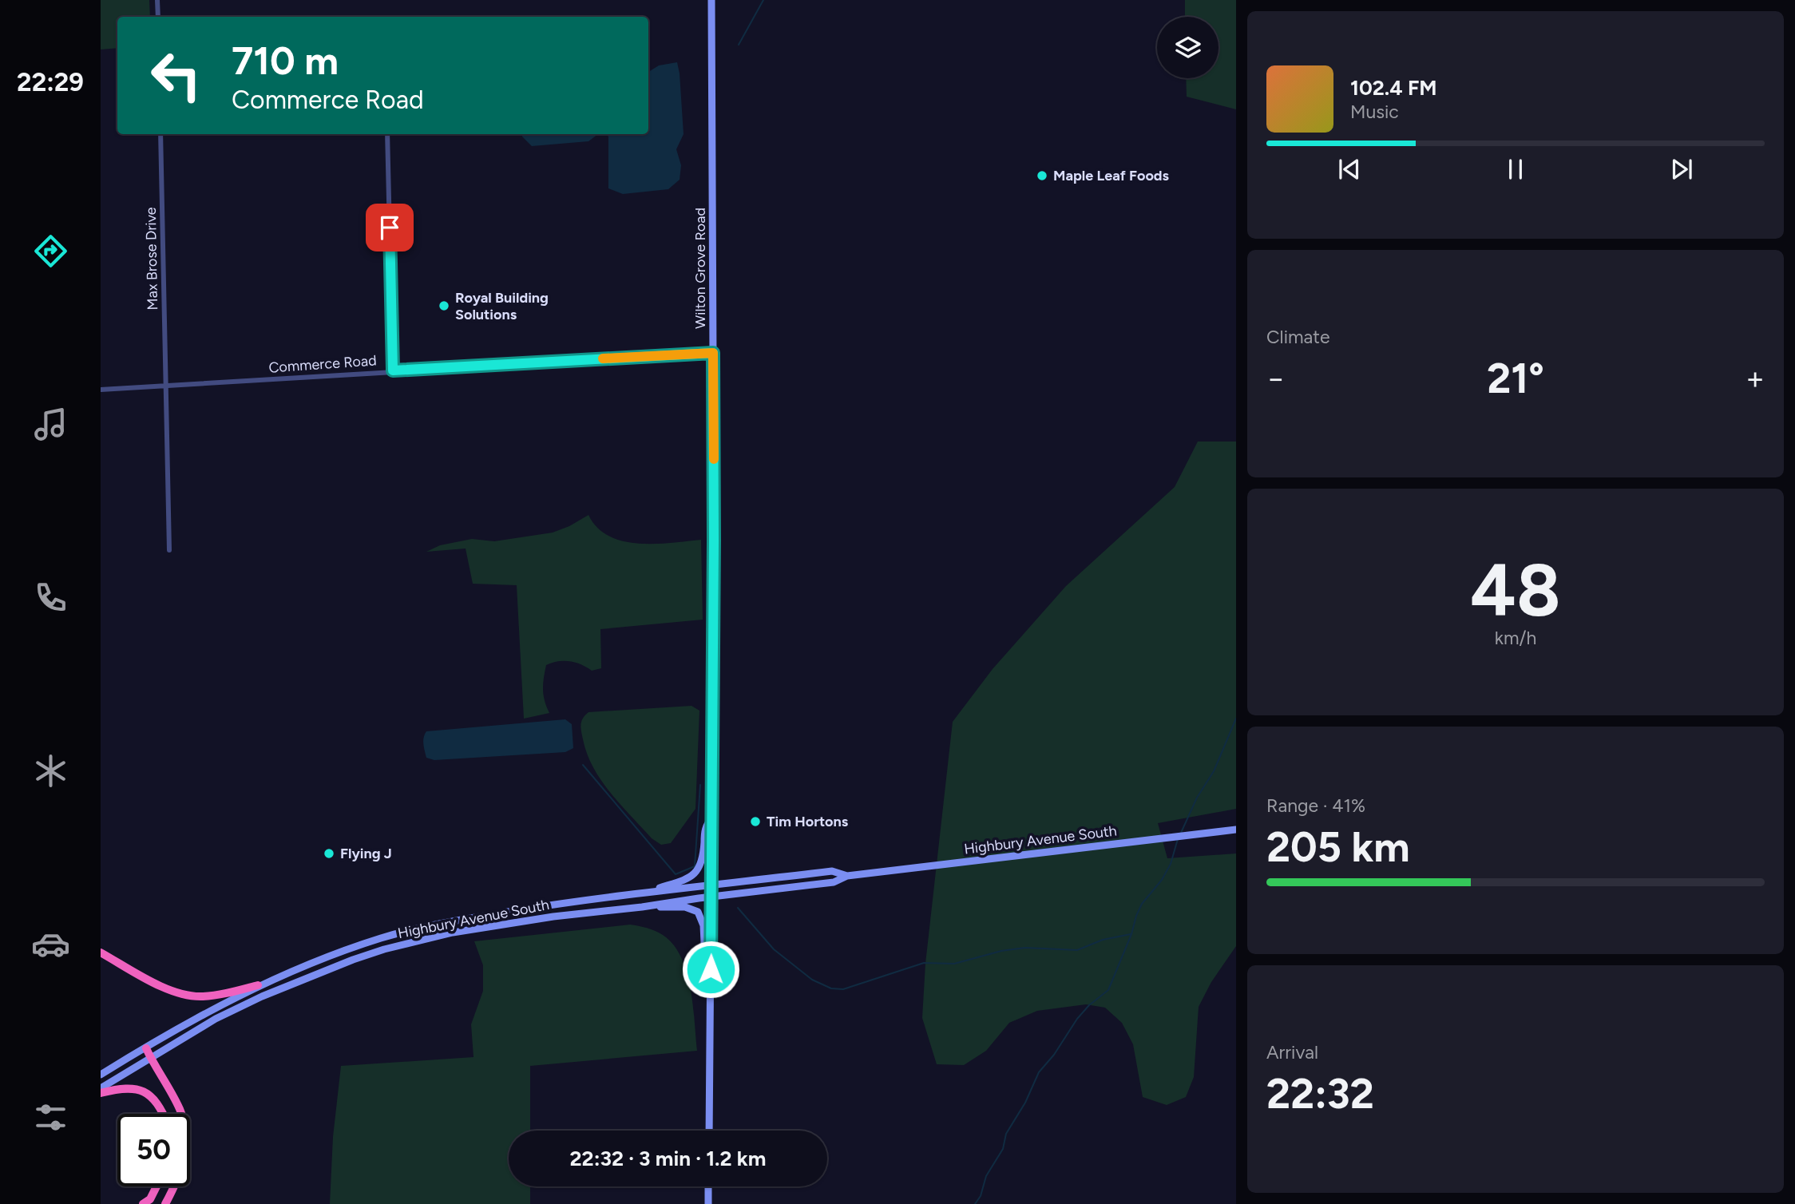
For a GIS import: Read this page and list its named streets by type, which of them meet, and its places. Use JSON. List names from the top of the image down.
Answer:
{
  "streets": {
    "main road": ["Wilton Grove Road", "Highbury Avenue South"],
    "street": ["Max Brose Drive", "Commerce Road"]
  },
  "crossings": [
    ["Max Brose Drive", "Commerce Road"],
    ["Wilton Grove Road", "Commerce Road"],
    ["Wilton Grove Road", "Highbury Avenue South"]
  ],
  "places": [
    "Maple Leaf Foods",
    "Royal Building Solutions",
    "Tim Hortons",
    "Flying J"
  ],
  "page": {
    "tabs": "22:29",
    "turn": ["710 m", "Commerce Road"],
    "song": ["102.4 FM", "Music"],
    "tile": [
      "Climate",
      ["48", "km/h"],
      ["Range · 41%", "205 km"],
      ["Arrival", "22:32"]
    ],
    "heat": ["−", "21°", "+"],
    "limit": "50",
    "trip": "22:32 · 3 min · 1.2 km"
  }
}
